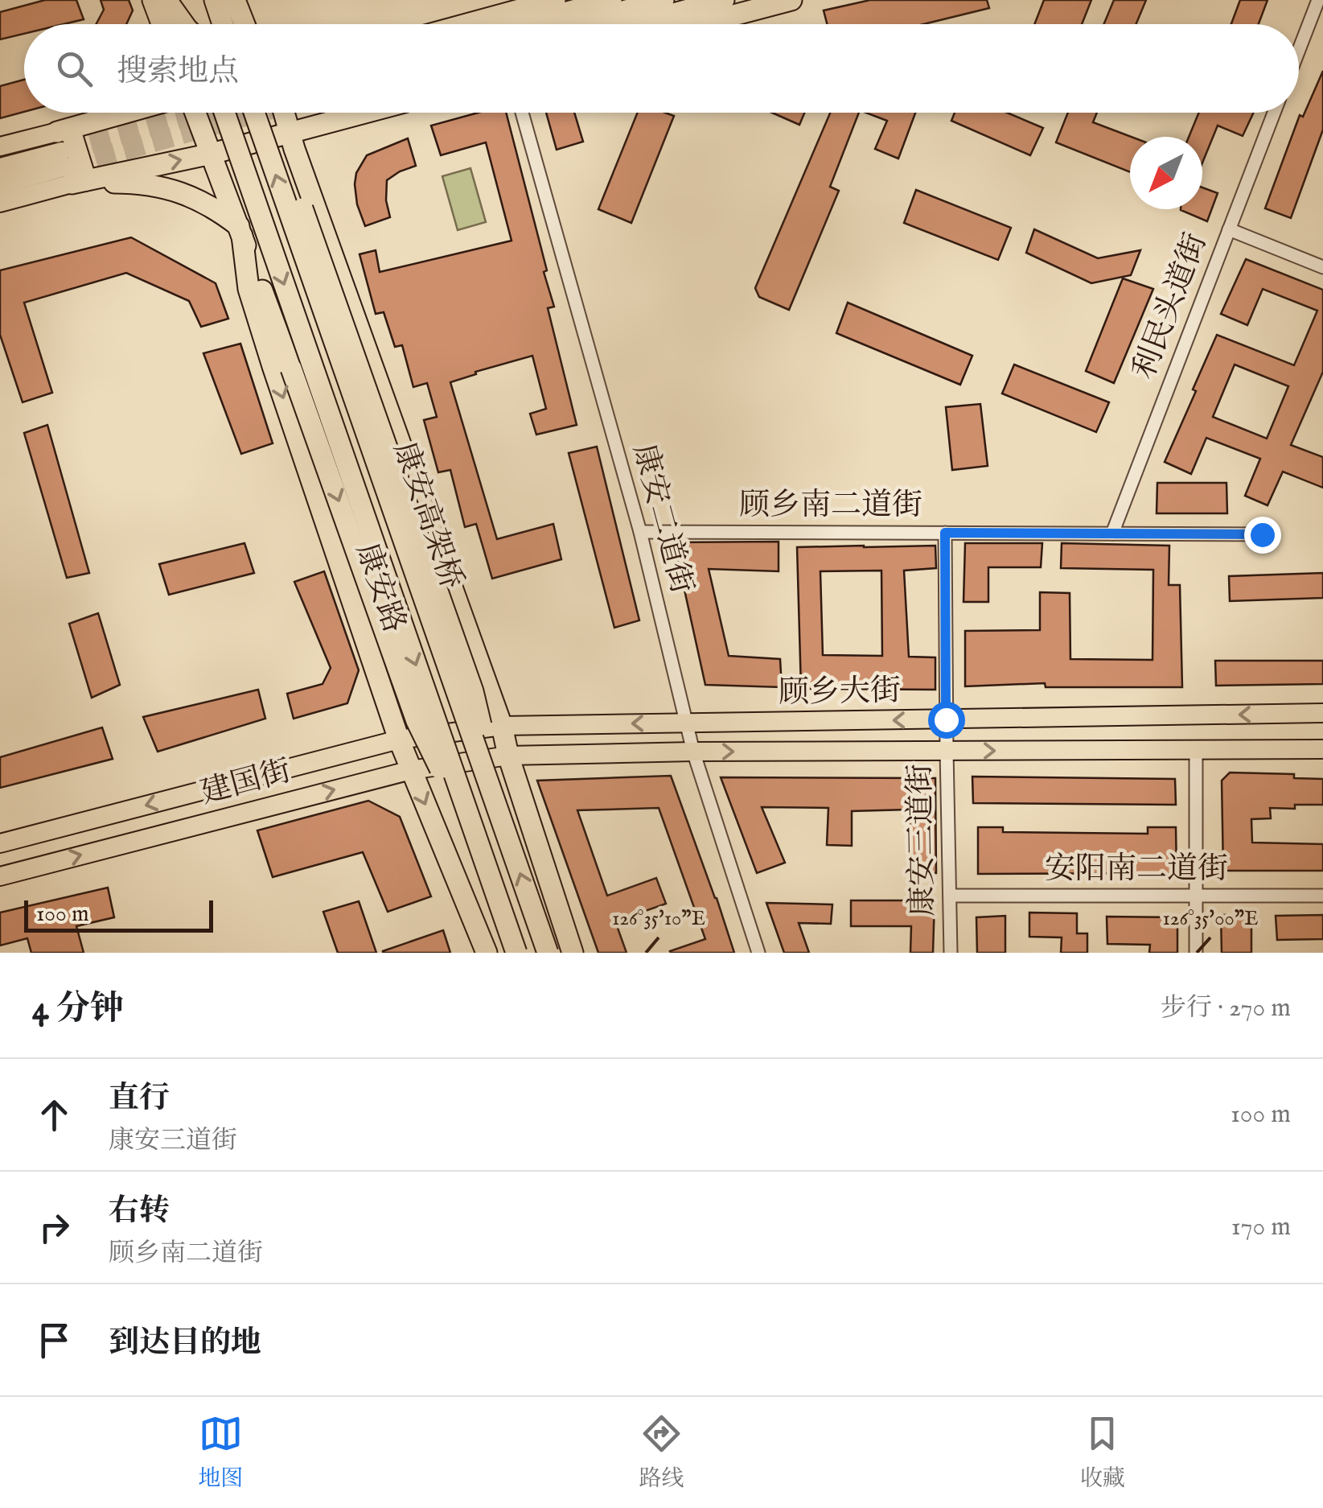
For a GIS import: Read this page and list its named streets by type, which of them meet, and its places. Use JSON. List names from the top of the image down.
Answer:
{
  "streets": {
    "highway": ["康安高架桥", "康安路"],
    "main road": ["顾乡大街", "建国街"],
    "street": [
      "利民头道街",
      "顾乡南二道街",
      "康安二道街",
      "康安三道街",
      "安阳南二道街"
    ]
  },
  "crossings": [
    ["利民头道街", "顾乡南二道街"],
    ["顾乡南二道街", "康安二道街"],
    ["顾乡南二道街", "康安三道街"],
    ["康安高架桥", "康安路"],
    ["康安二道街", "顾乡大街"],
    ["康安路", "建国街"],
    ["顾乡大街", "建国街"],
    ["顾乡大街", "康安三道街"],
    ["康安三道街", "安阳南二道街"]
  ],
  "scale_bar": "100 m",
  "north": "bottom left",
  "page": {
    "search": "搜索地点",
    "scale": "100 m",
    "heading": ["4 分钟", "步行 · 270 m"],
    "list": [
      ["直行", "康安三道街", "100 m"],
      ["右转", "顾乡南二道街", "170 m"],
      "到达目的地"
    ],
    "nav": ["地图", "路线", "收藏"]
  },
  "coordinates": ["126°35'10\"E", "126°35'00\"E"]
}
